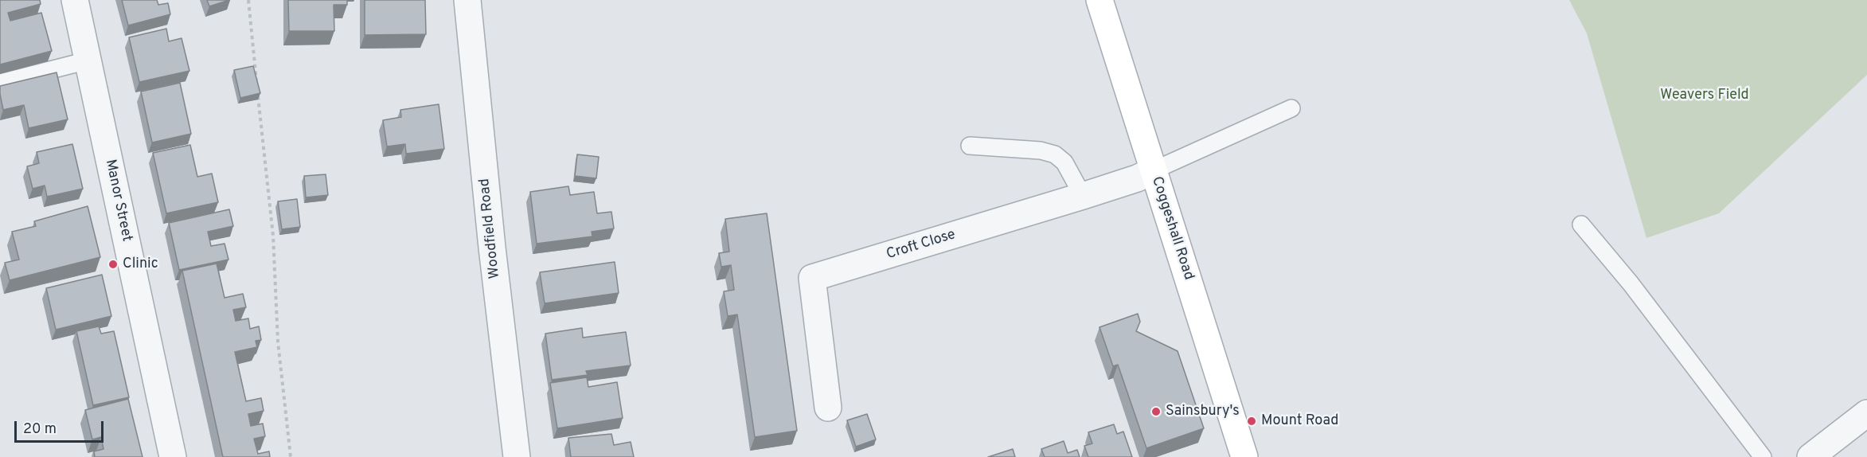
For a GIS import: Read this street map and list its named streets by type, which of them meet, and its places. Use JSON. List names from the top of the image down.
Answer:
{
  "streets": {
    "main road": ["Coggeshall Road"],
    "street": ["Manor Street", "Woodfield Road", "Croft Close"]
  },
  "crossings": [
    ["Coggeshall Road", "Croft Close"]
  ],
  "parks": ["Weavers Field"],
  "places": ["Clinic", "Sainsbury's", "Mount Road"],
  "scale_bar": "20 m"
}
